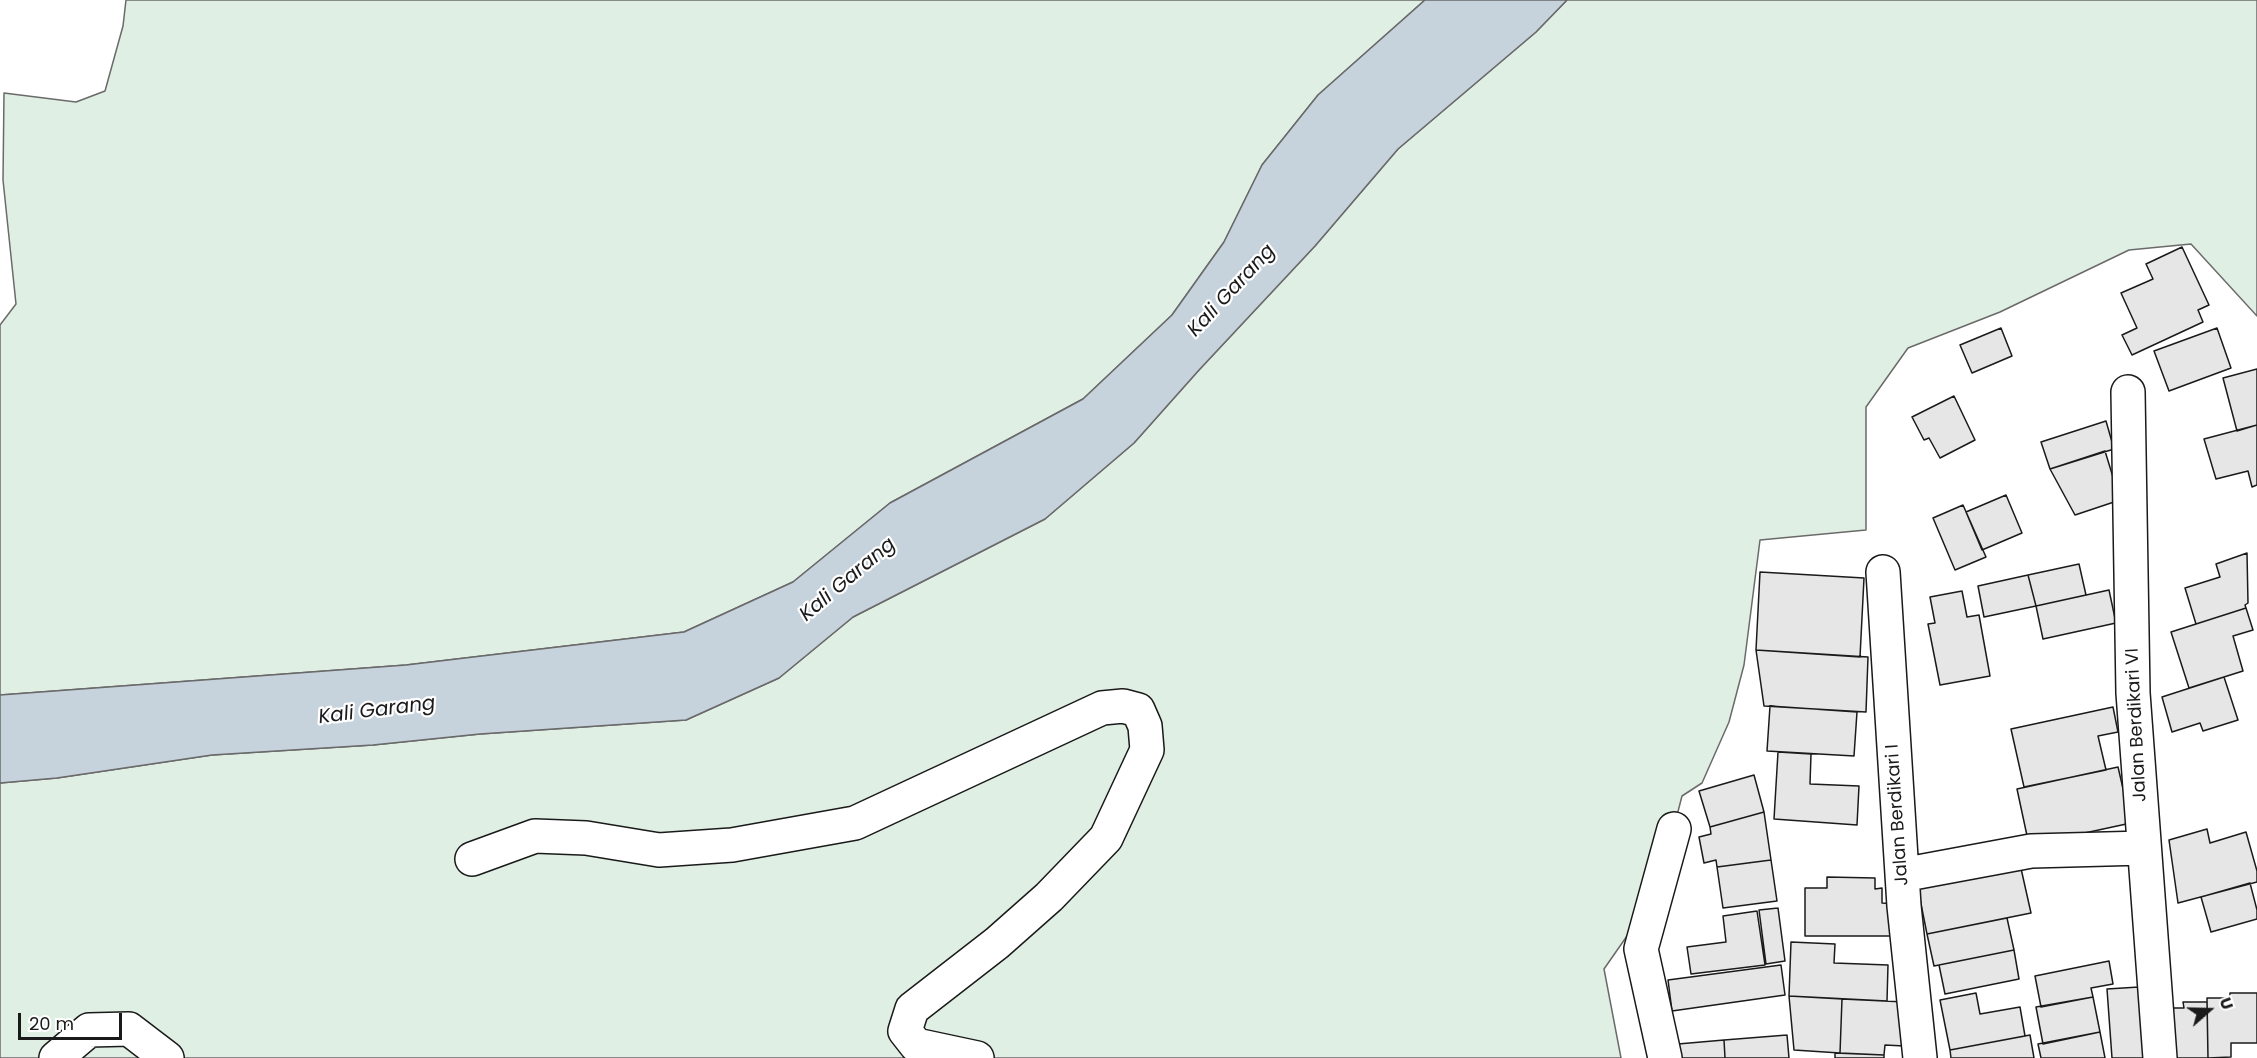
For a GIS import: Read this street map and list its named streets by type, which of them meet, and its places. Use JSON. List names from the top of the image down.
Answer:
{
  "streets": {
    "street": ["Jalan Berdikari VI", "Jalan Berdikari I"]
  },
  "water": ["Kali Garang"],
  "scale_bar": "20 m",
  "north": "right"
}
